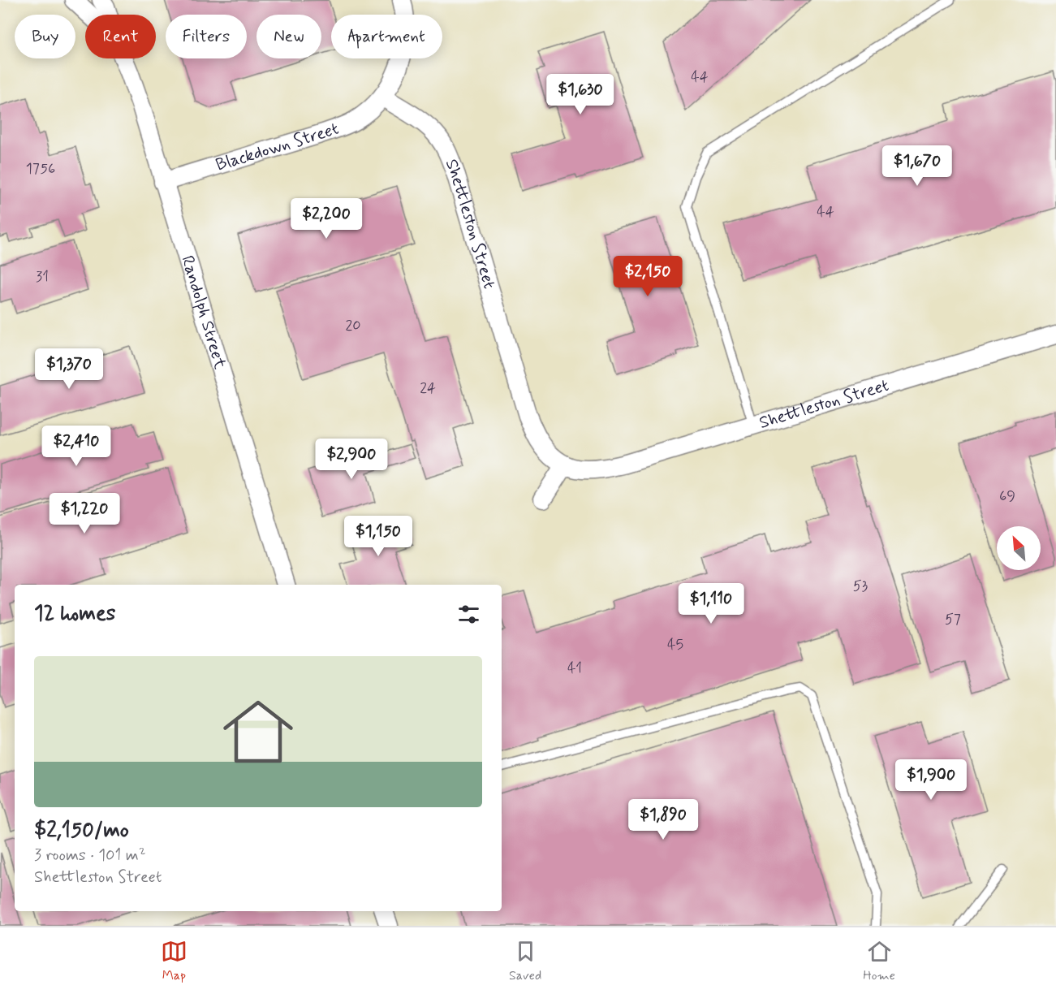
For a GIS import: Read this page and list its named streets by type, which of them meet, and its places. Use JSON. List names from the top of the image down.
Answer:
{
  "streets": {
    "street": ["Blackdown Street", "Shettleston Street", "Randolph Street"]
  },
  "crossings": [
    ["Blackdown Street", "Shettleston Street"],
    ["Blackdown Street", "Randolph Street"]
  ],
  "house_numbers": [
    "44",
    "1756",
    "44",
    "31",
    "20",
    "24",
    "69",
    "53",
    "57",
    "45",
    "41"
  ],
  "north": "top left",
  "page": {
    "chip": [
      "Buy",
      "Rent",
      "Filters",
      "New",
      "Apartment"
    ],
    "price": [
      "$1,630",
      "$1,670",
      "$2,200",
      "$2,150",
      "$1,370",
      "$2,410",
      "$2,900",
      "$1,220",
      "$1,150",
      "$1,110",
      "$1,900",
      "$1,890"
    ],
    "heading": "12 homes",
    "list": [
      {
        "name": "$2,150/mo",
        "note": "3 rooms · 101 m² · Shettleston Street"
      }
    ],
    "tabs": ["Map", "Saved", "Home"]
  }
}
